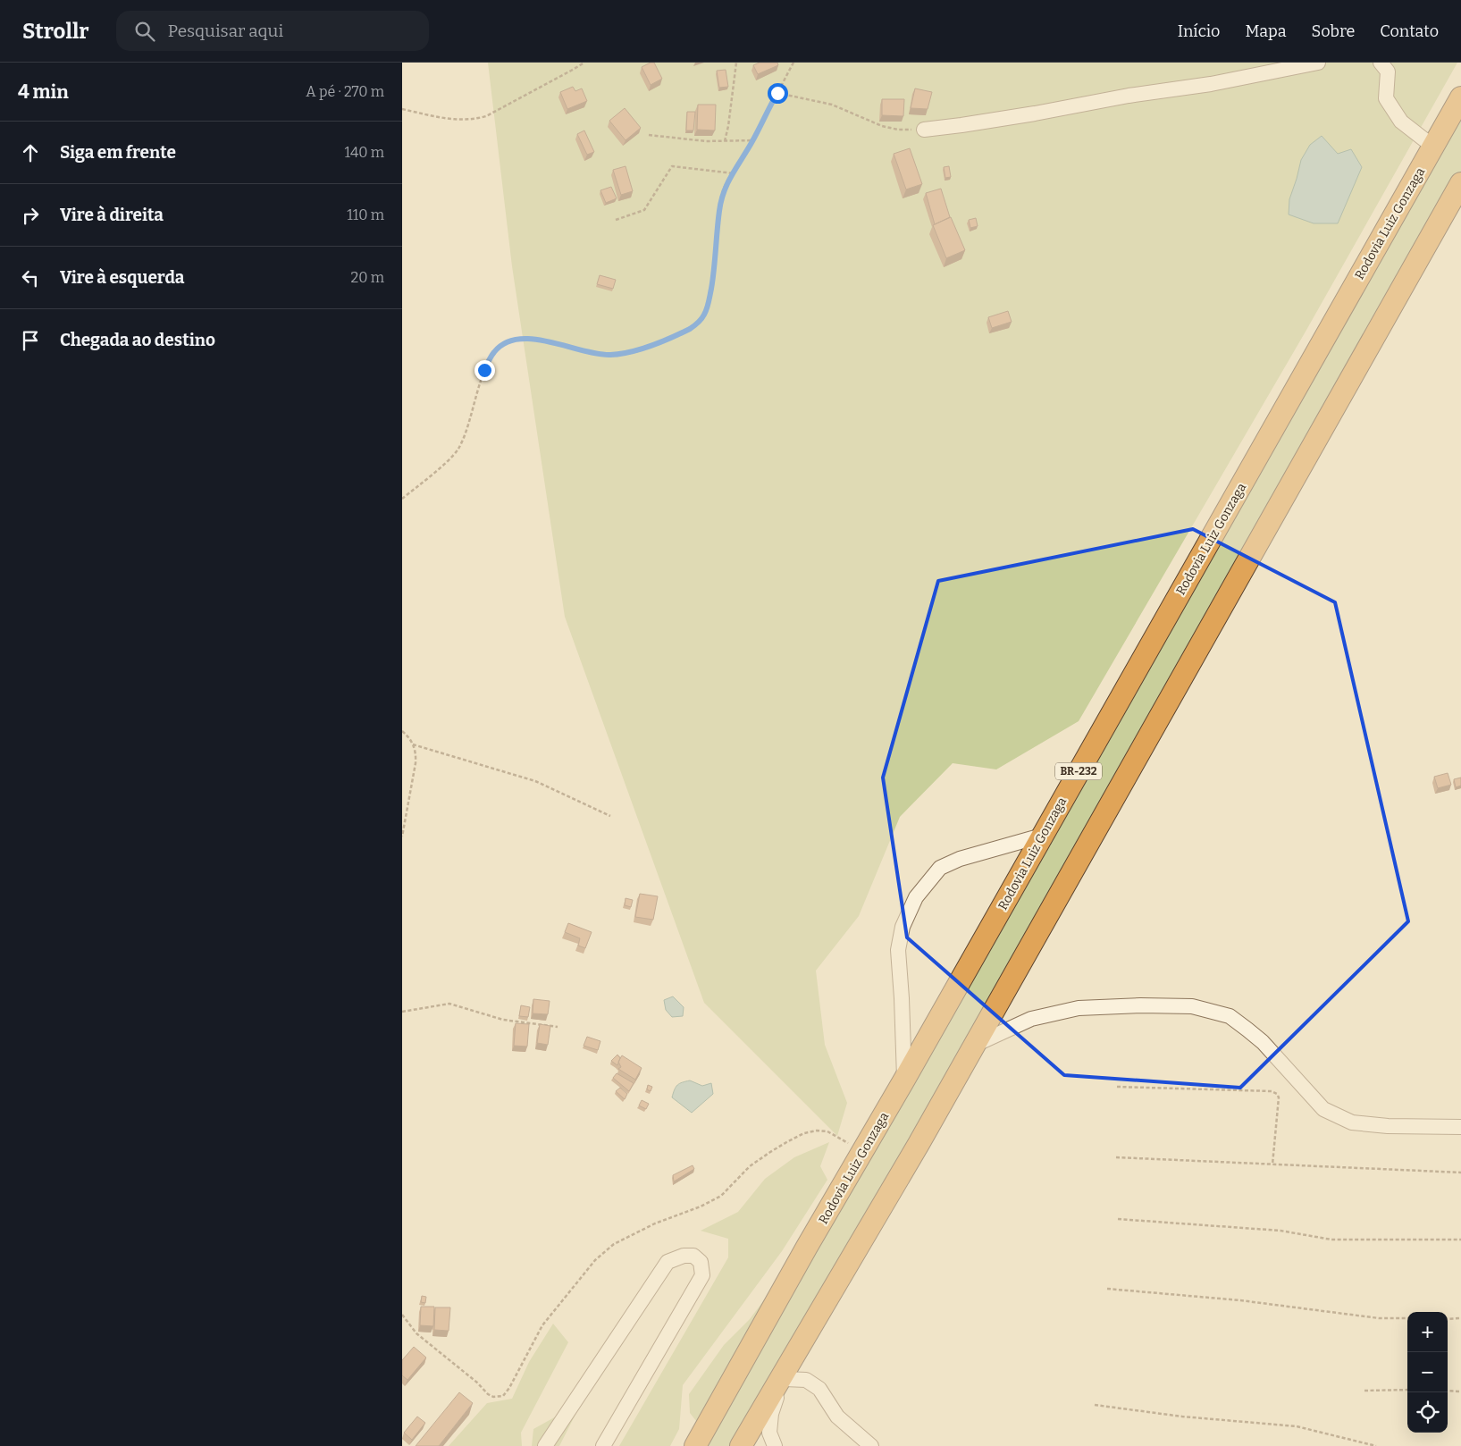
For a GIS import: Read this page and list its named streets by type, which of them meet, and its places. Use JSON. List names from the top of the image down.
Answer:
{
  "streets": {
    "highway": ["Rodovia Luiz Gonzaga", "BR-232"]
  },
  "page": {
    "header": "Strollr",
    "search": "Pesquisar aqui",
    "nav": [
      "Início",
      "Mapa",
      "Sobre",
      "Contato"
    ],
    "heading": ["4 min", "A pé · 270 m"],
    "list": [
      ["Siga em frente", "140 m"],
      ["Vire à direita", "110 m"],
      ["Vire à esquerda", "20 m"],
      "Chegada ao destino"
    ],
    "map_buttons": ["+", "−"]
  }
}
